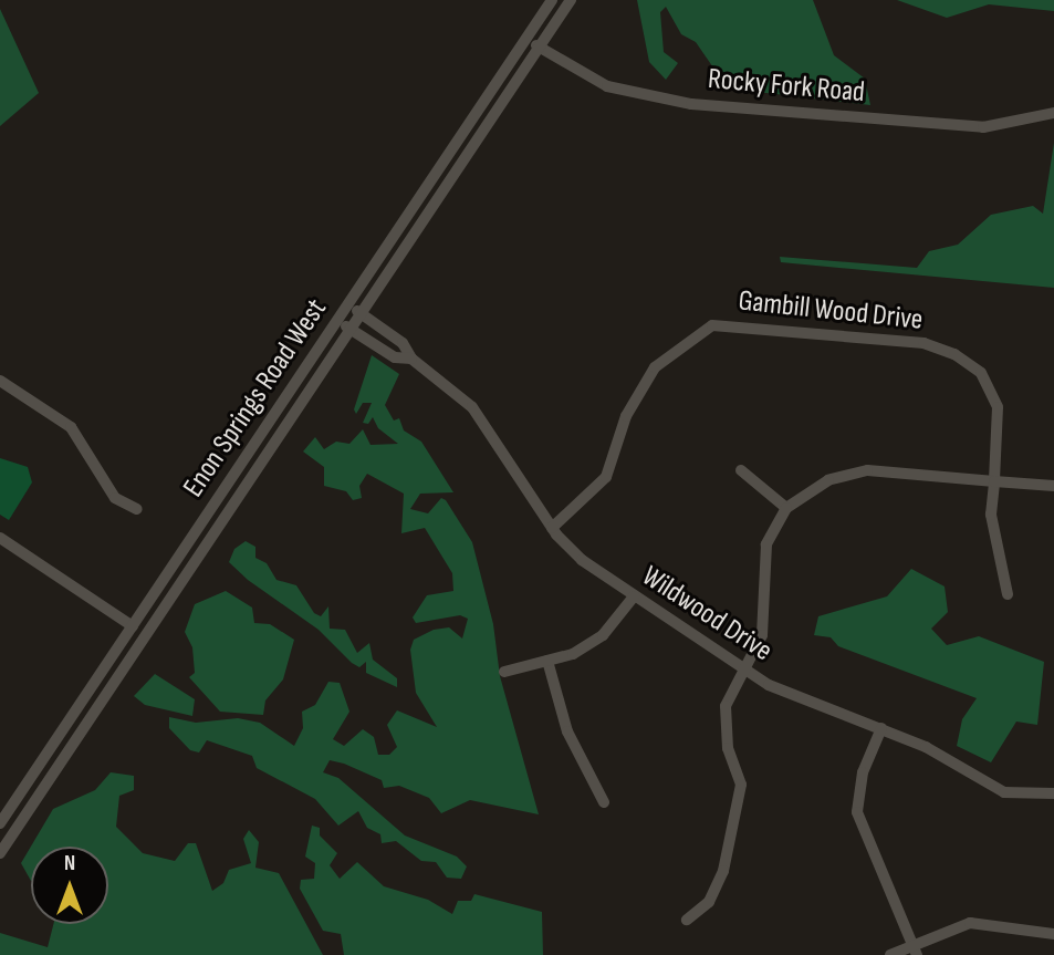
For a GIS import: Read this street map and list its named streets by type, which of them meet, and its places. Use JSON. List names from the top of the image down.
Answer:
{
  "streets": {
    "street": [
      "Rocky Fork Road",
      "Gambill Wood Drive",
      "Enon Springs Road West",
      "Wildwood Drive"
    ]
  },
  "crossings": [
    ["Rocky Fork Road", "Enon Springs Road West"],
    ["Gambill Wood Drive", "Wildwood Drive"],
    ["Enon Springs Road West", "Wildwood Drive"]
  ],
  "north": "top"
}
